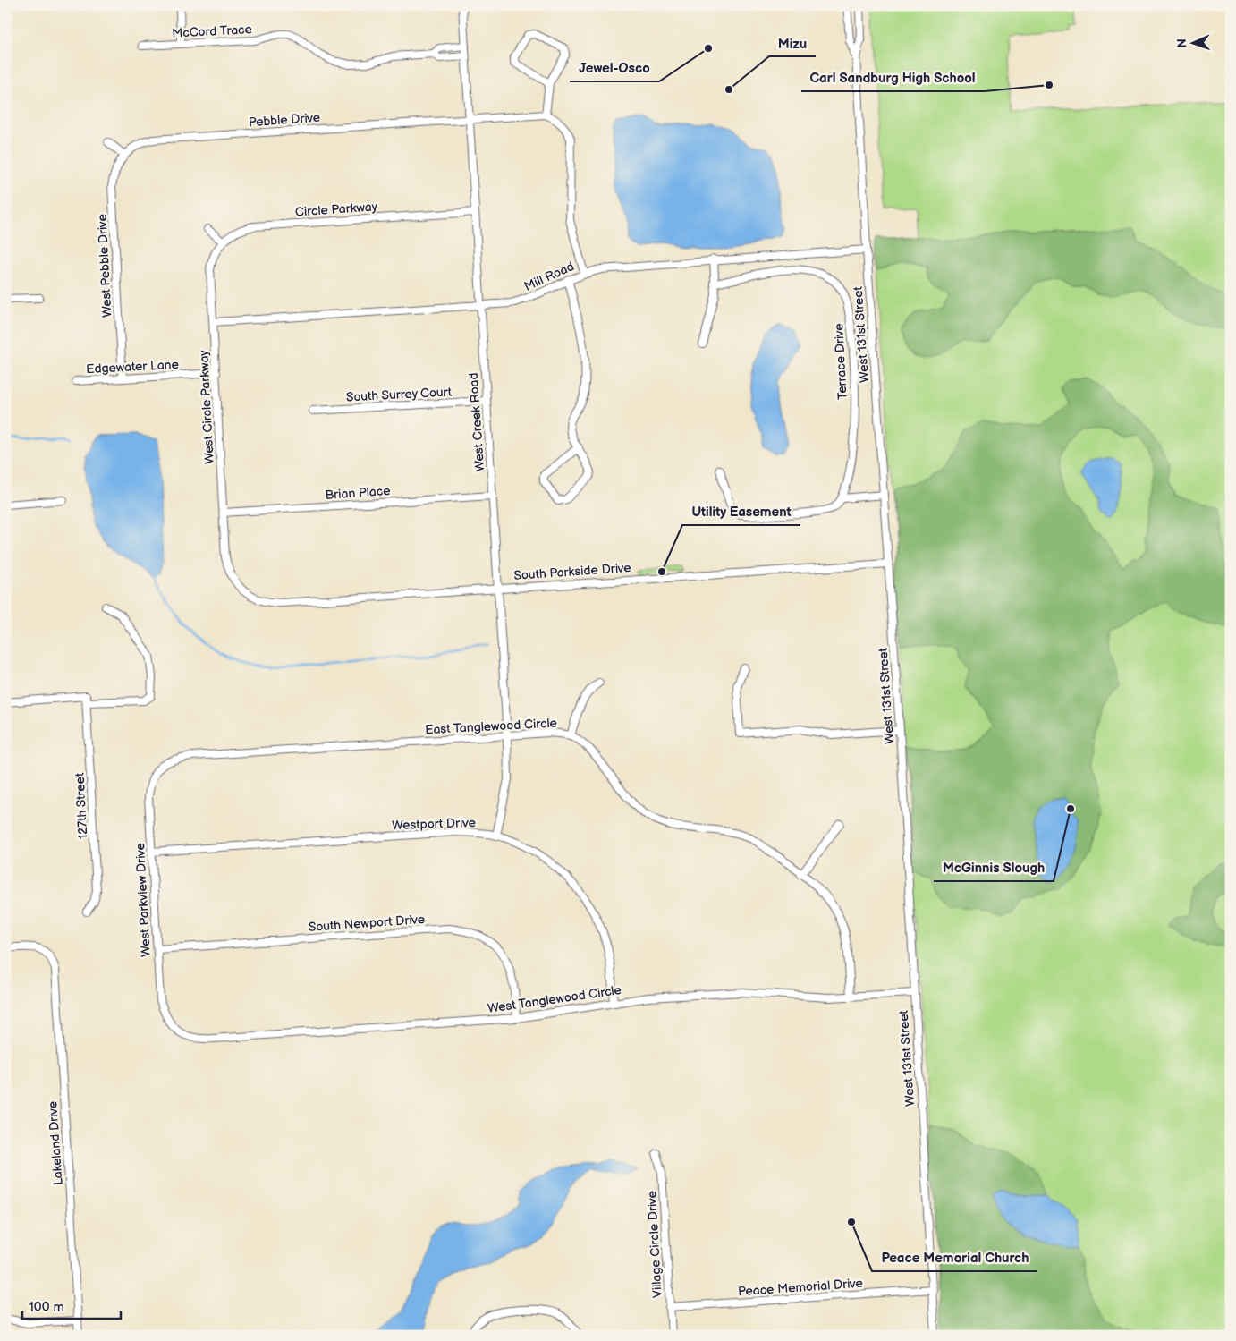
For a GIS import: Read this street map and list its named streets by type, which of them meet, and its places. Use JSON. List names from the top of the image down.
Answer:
{
  "streets": {
    "street": [
      "McCord Trace",
      "Pebble Drive",
      "Circle Parkway",
      "West Pebble Drive",
      "Mill Road",
      "West 131st Street",
      "Terrace Drive",
      "Edgewater Lane",
      "South Surrey Court",
      "West Circle Parkway",
      "West Creek Road",
      "Brian Place",
      "South Parkside Drive",
      "East Tanglewood Circle",
      "127th Street",
      "Westport Drive",
      "West Parkview Drive",
      "South Newport Drive",
      "West Tanglewood Circle",
      "Lakeland Drive",
      "Village Circle Drive",
      "Peace Memorial Drive"
    ]
  },
  "crossings": [
    ["McCord Trace", "West Creek Road"],
    ["Pebble Drive", "West Pebble Drive"],
    ["Pebble Drive", "West Creek Road"],
    ["Circle Parkway", "West Circle Parkway"],
    ["Circle Parkway", "West Creek Road"],
    ["West Pebble Drive", "Edgewater Lane"],
    ["Mill Road", "West 131st Street"],
    ["Mill Road", "West Circle Parkway"],
    ["Mill Road", "West Creek Road"],
    ["West 131st Street", "South Parkside Drive"],
    ["West 131st Street", "West Tanglewood Circle"],
    ["West 131st Street", "Peace Memorial Drive"],
    ["Edgewater Lane", "West Circle Parkway"],
    ["South Surrey Court", "West Creek Road"],
    ["West Circle Parkway", "Brian Place"],
    ["West Circle Parkway", "South Parkside Drive"],
    ["West Creek Road", "Brian Place"],
    ["West Creek Road", "South Parkside Drive"],
    ["West Creek Road", "East Tanglewood Circle"],
    ["West Creek Road", "Westport Drive"],
    ["East Tanglewood Circle", "West Parkview Drive"],
    ["East Tanglewood Circle", "West Tanglewood Circle"],
    ["Westport Drive", "West Parkview Drive"],
    ["Westport Drive", "West Tanglewood Circle"],
    ["West Parkview Drive", "South Newport Drive"],
    ["West Parkview Drive", "West Tanglewood Circle"],
    ["South Newport Drive", "West Tanglewood Circle"],
    ["Village Circle Drive", "Peace Memorial Drive"]
  ],
  "places": [
    "Jewel-Osco",
    "Carl Sandburg High School",
    "Mizu",
    "Utility Easement",
    "McGinnis Slough",
    "Peace Memorial Church"
  ],
  "scale_bar": "100 m",
  "north": "left"
}
